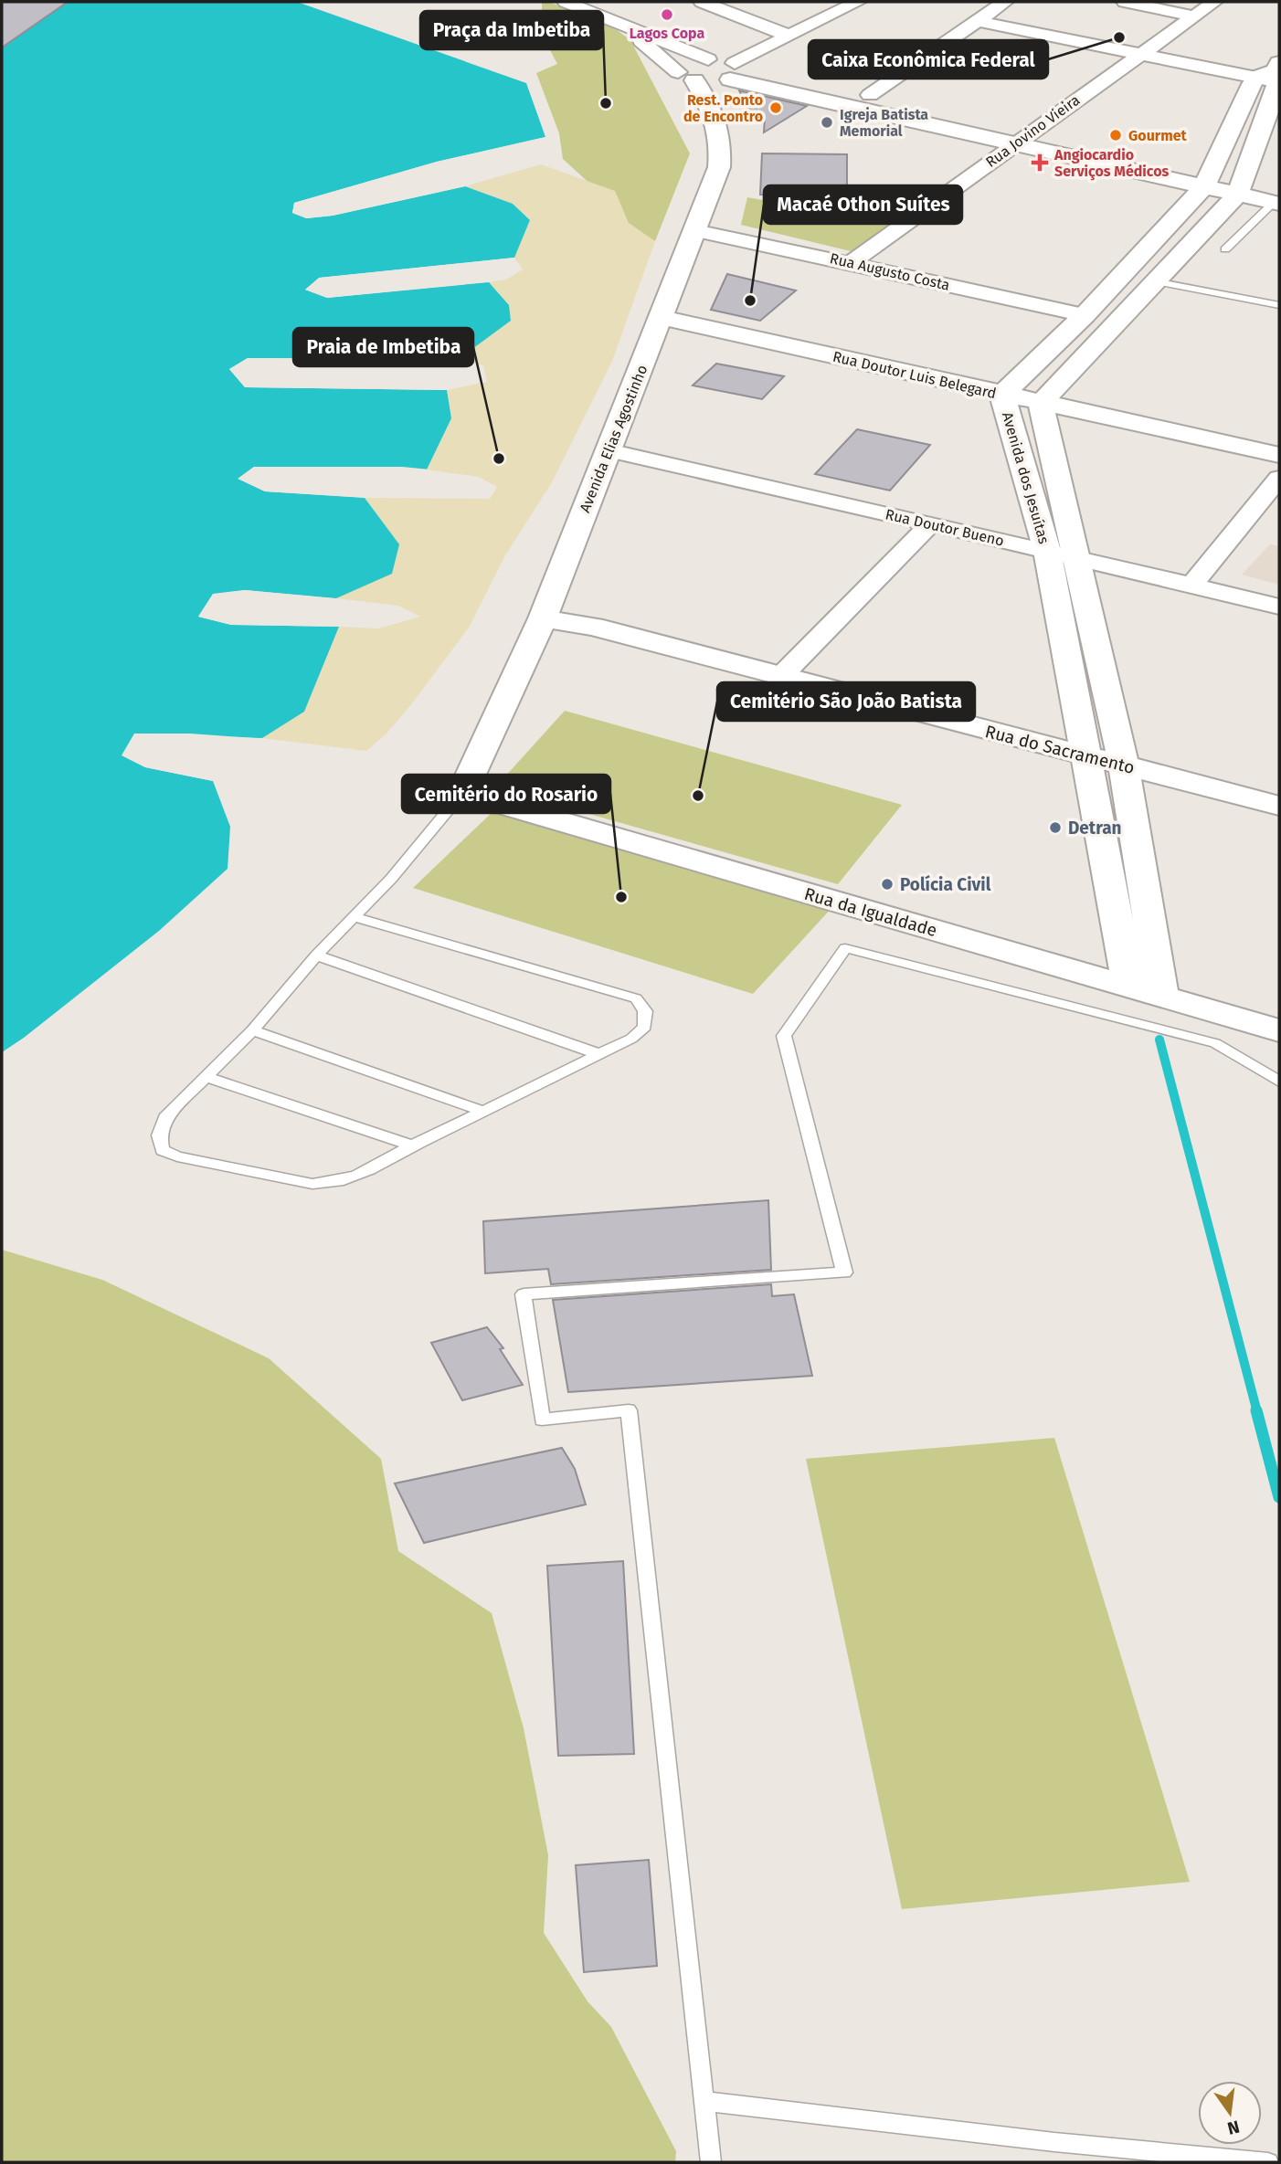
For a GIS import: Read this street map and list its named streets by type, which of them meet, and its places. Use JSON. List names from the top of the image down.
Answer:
{
  "streets": {
    "street": [
      "Rua Jovino Vieira",
      "Rua Augusto Costa",
      "Rua Doutor Luis Belegard",
      "Avenida Elias Agostinho",
      "Avenida dos Jesuítas",
      "Rua Doutor Bueno",
      "Rua do Sacramento",
      "Rua da Igualdade"
    ]
  },
  "crossings": [
    ["Rua Jovino Vieira", "Rua Augusto Costa"],
    ["Rua Augusto Costa", "Avenida Elias Agostinho"],
    ["Rua Augusto Costa", "Avenida dos Jesuítas"],
    ["Rua Doutor Luis Belegard", "Avenida Elias Agostinho"],
    ["Rua Doutor Luis Belegard", "Avenida dos Jesuítas"],
    ["Avenida Elias Agostinho", "Rua Doutor Bueno"],
    ["Avenida Elias Agostinho", "Rua do Sacramento"],
    ["Avenida Elias Agostinho", "Rua da Igualdade"],
    ["Avenida dos Jesuítas", "Rua Doutor Bueno"],
    ["Avenida dos Jesuítas", "Rua do Sacramento"],
    ["Avenida dos Jesuítas", "Rua da Igualdade"]
  ],
  "places": {
    "other": [
      "Lagos Copa",
      "Caixa Econômica Federal",
      "Praça da Imbetiba",
      "Rest. Ponto de Encontro",
      "Igreja Batista Memorial",
      "Gourmet",
      "Macaé Othon Suítes",
      "Praia de Imbetiba",
      "Cemitério São João Batista",
      "Detran",
      "Polícia Civil",
      "Cemitério do Rosario"
    ],
    "health": ["Angiocardio Serviços Médicos"]
  },
  "north": "bottom"
}
